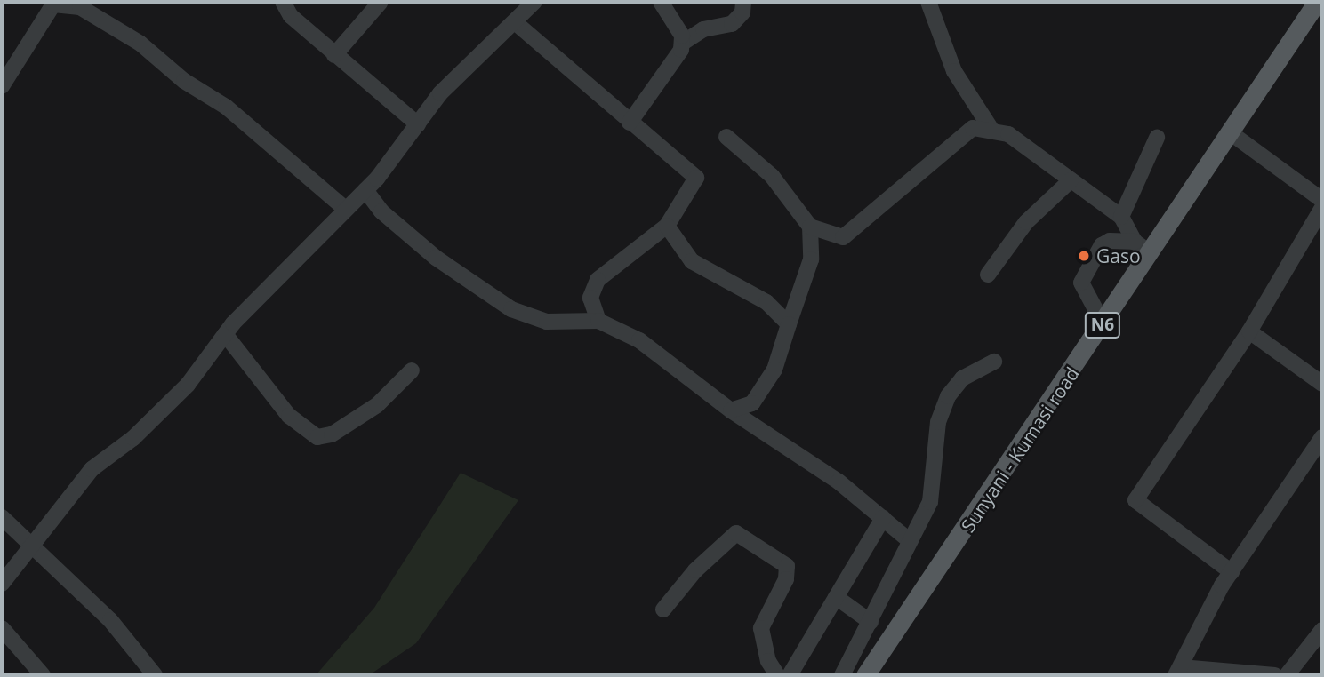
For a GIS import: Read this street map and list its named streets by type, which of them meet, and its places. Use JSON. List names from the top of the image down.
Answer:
{
  "streets": {
    "main road": ["N6", "Sunyani - Kumasi road"]
  },
  "crossings": [
    ["N6", "Sunyani - Kumasi road"]
  ],
  "places": ["Gaso"]
}
